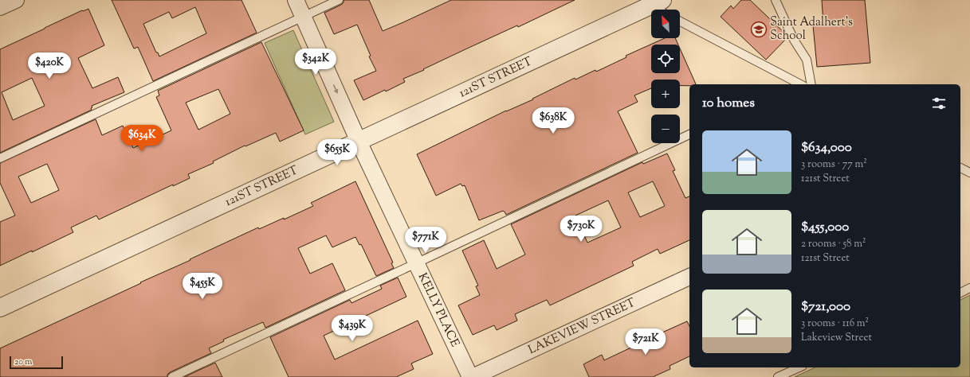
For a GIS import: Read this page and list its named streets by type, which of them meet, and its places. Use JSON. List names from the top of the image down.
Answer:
{
  "streets": {
    "street": ["121ST STREET", "KELLY PLACE", "LAKEVIEW STREET"]
  },
  "crossings": [
    ["121ST STREET", "KELLY PLACE"]
  ],
  "places": {
    "school or university": ["Saint Adalhert's School"]
  },
  "scale_bar": "20 m",
  "north": "top left",
  "page": {
    "map_buttons": ["+", "−"],
    "price": [
      "$342K",
      "$420K",
      "$638K",
      "$634K",
      "$655K",
      "$730K",
      "$771K",
      "$455K",
      "$439K",
      "$721K"
    ],
    "heading": "10 homes",
    "list": [
      {
        "name": "$634,000",
        "note": "3 rooms · 77 m² · 121st Street"
      },
      {
        "name": "$455,000",
        "note": "2 rooms · 58 m² · 121st Street"
      },
      {
        "name": "$721,000",
        "note": "3 rooms · 116 m² · Lakeview Street"
      }
    ],
    "scale": "20 m"
  }
}
